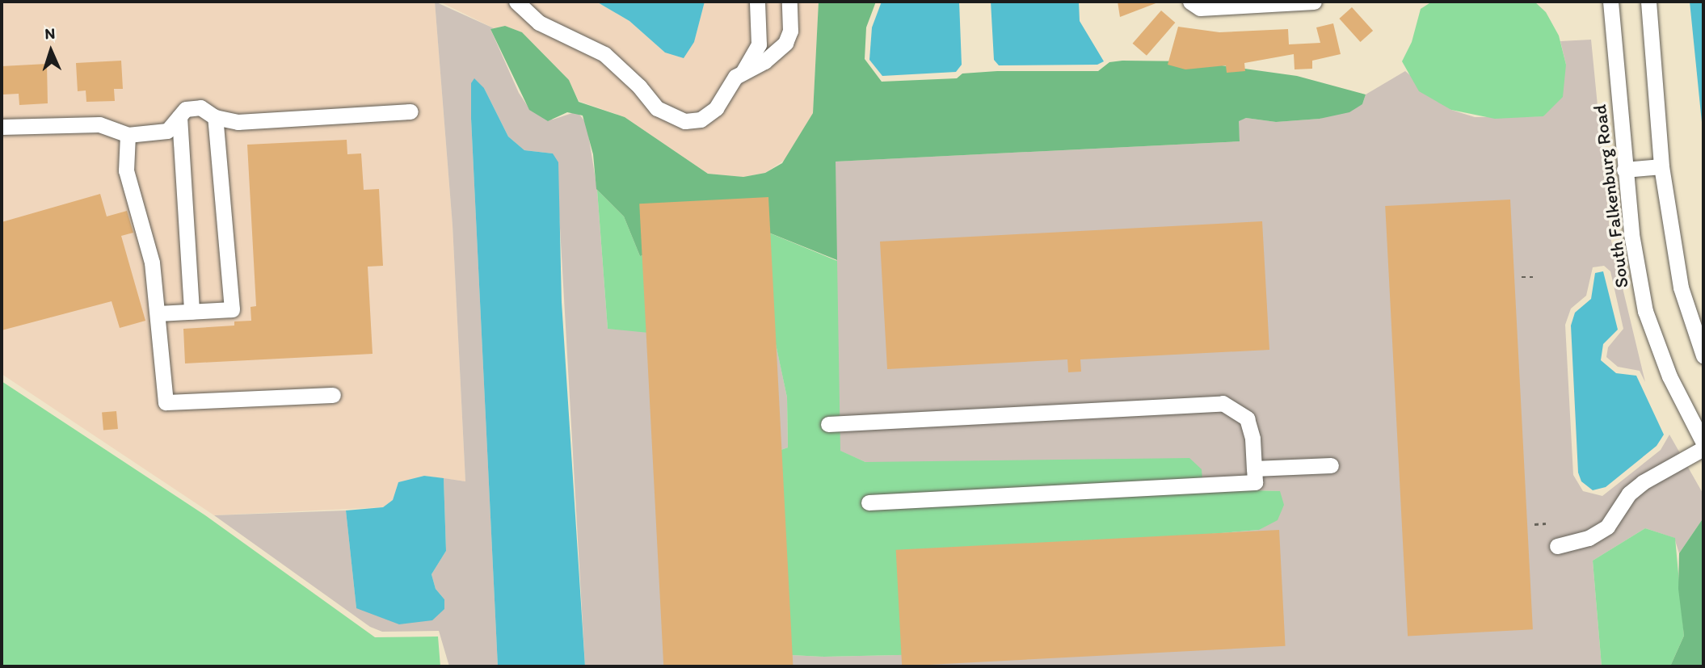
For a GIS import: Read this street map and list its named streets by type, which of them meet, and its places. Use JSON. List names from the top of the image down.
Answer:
{
  "streets": {
    "street": ["South Falkenburg Road"]
  },
  "north": "top"
}
